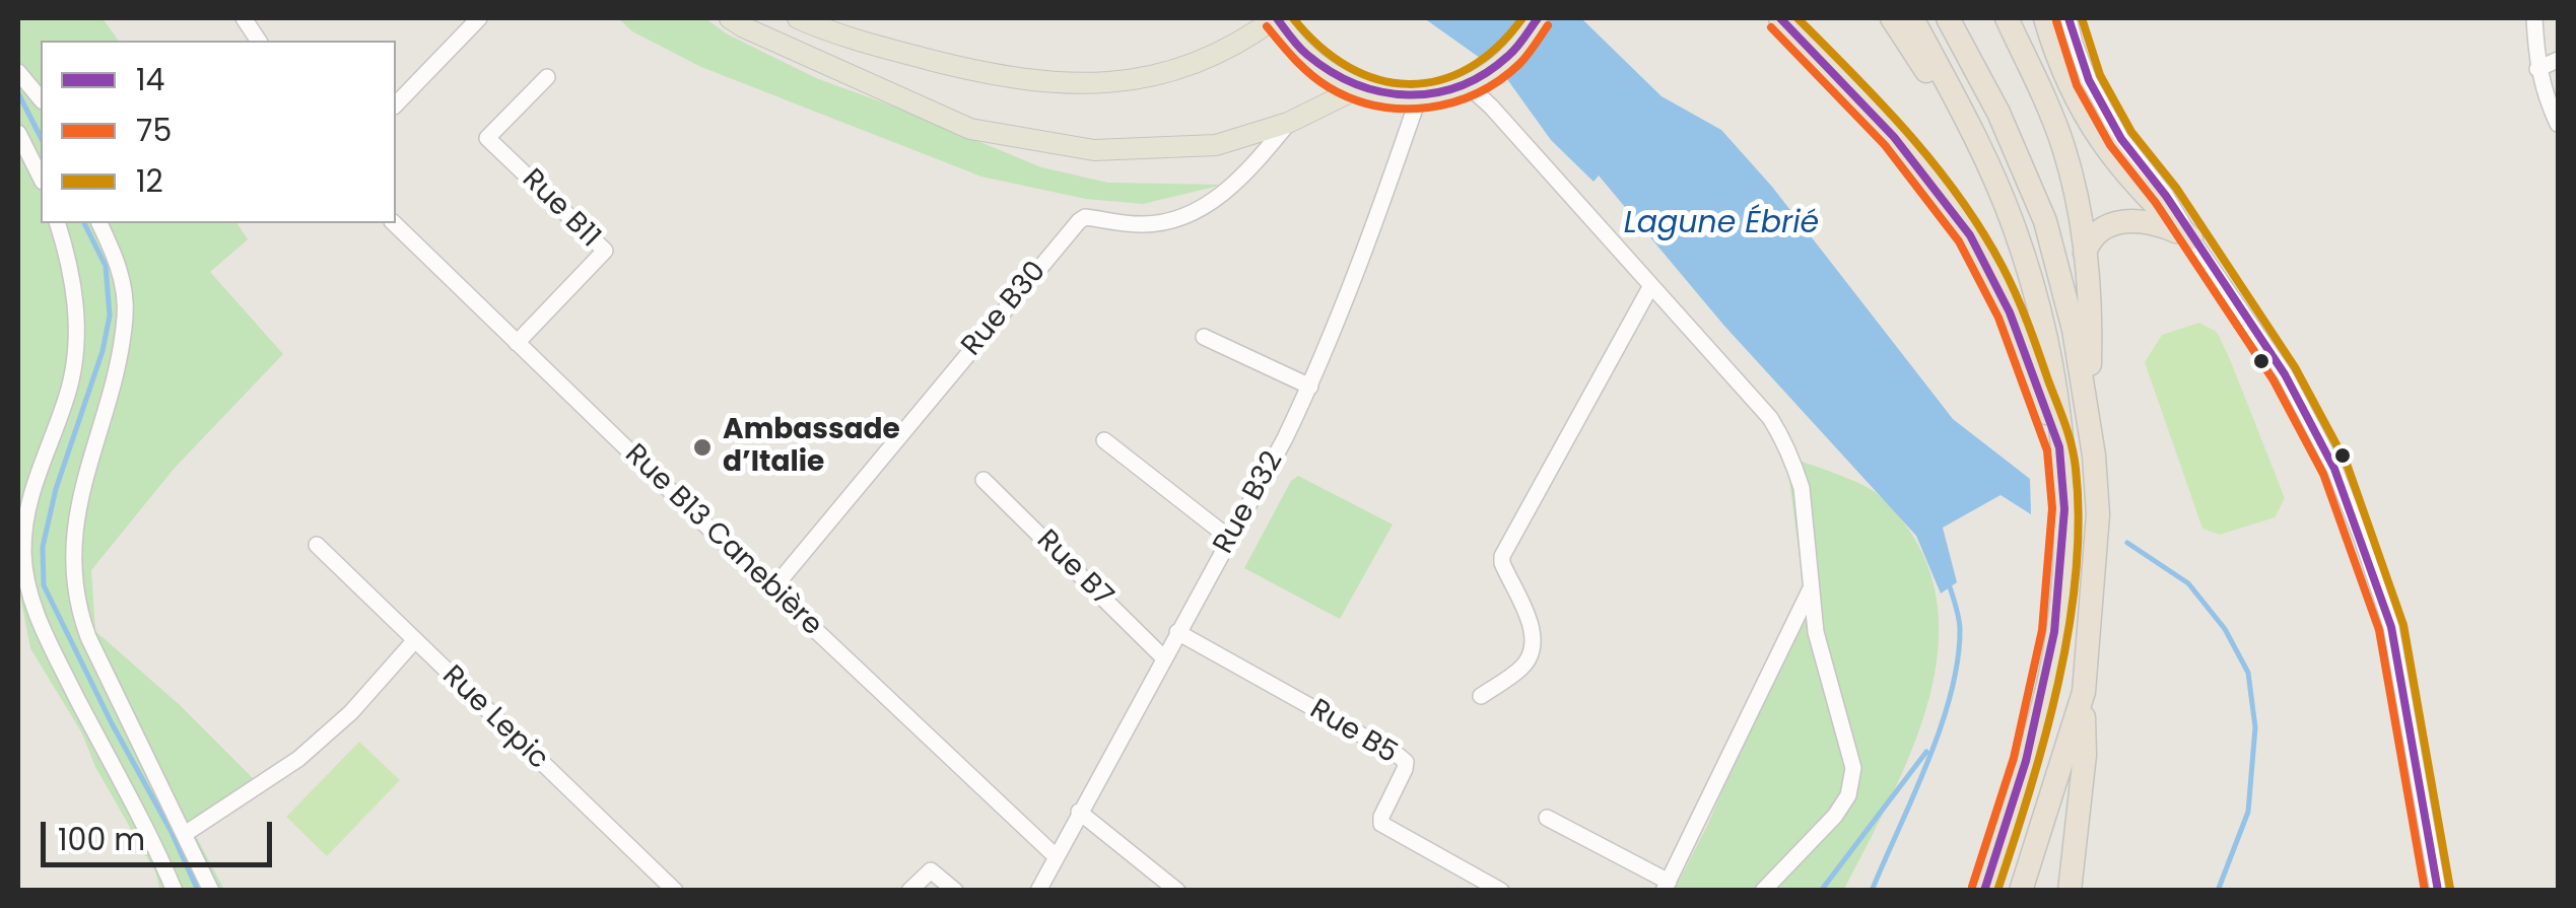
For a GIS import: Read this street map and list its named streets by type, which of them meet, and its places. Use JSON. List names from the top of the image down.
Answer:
{
  "streets": {
    "street": [
      "Rue B11",
      "Rue B30",
      "Rue B32",
      "Rue B13 Canebière",
      "Rue B7",
      "Rue Lepic",
      "Rue B5"
    ]
  },
  "crossings": [
    ["Rue B11", "Rue B13 Canebière"],
    ["Rue B30", "Rue B13 Canebière"],
    ["Rue B32", "Rue B13 Canebière"],
    ["Rue B32", "Rue B7"],
    ["Rue B32", "Rue B5"]
  ],
  "water": ["Lagune Ébrié"],
  "places": ["Ambassade d’Italie"],
  "lines": ["transit line 14", "transit line 12", "transit line 75"],
  "legend": ["14", "75", "12"],
  "scale_bar": "100 m"
}
